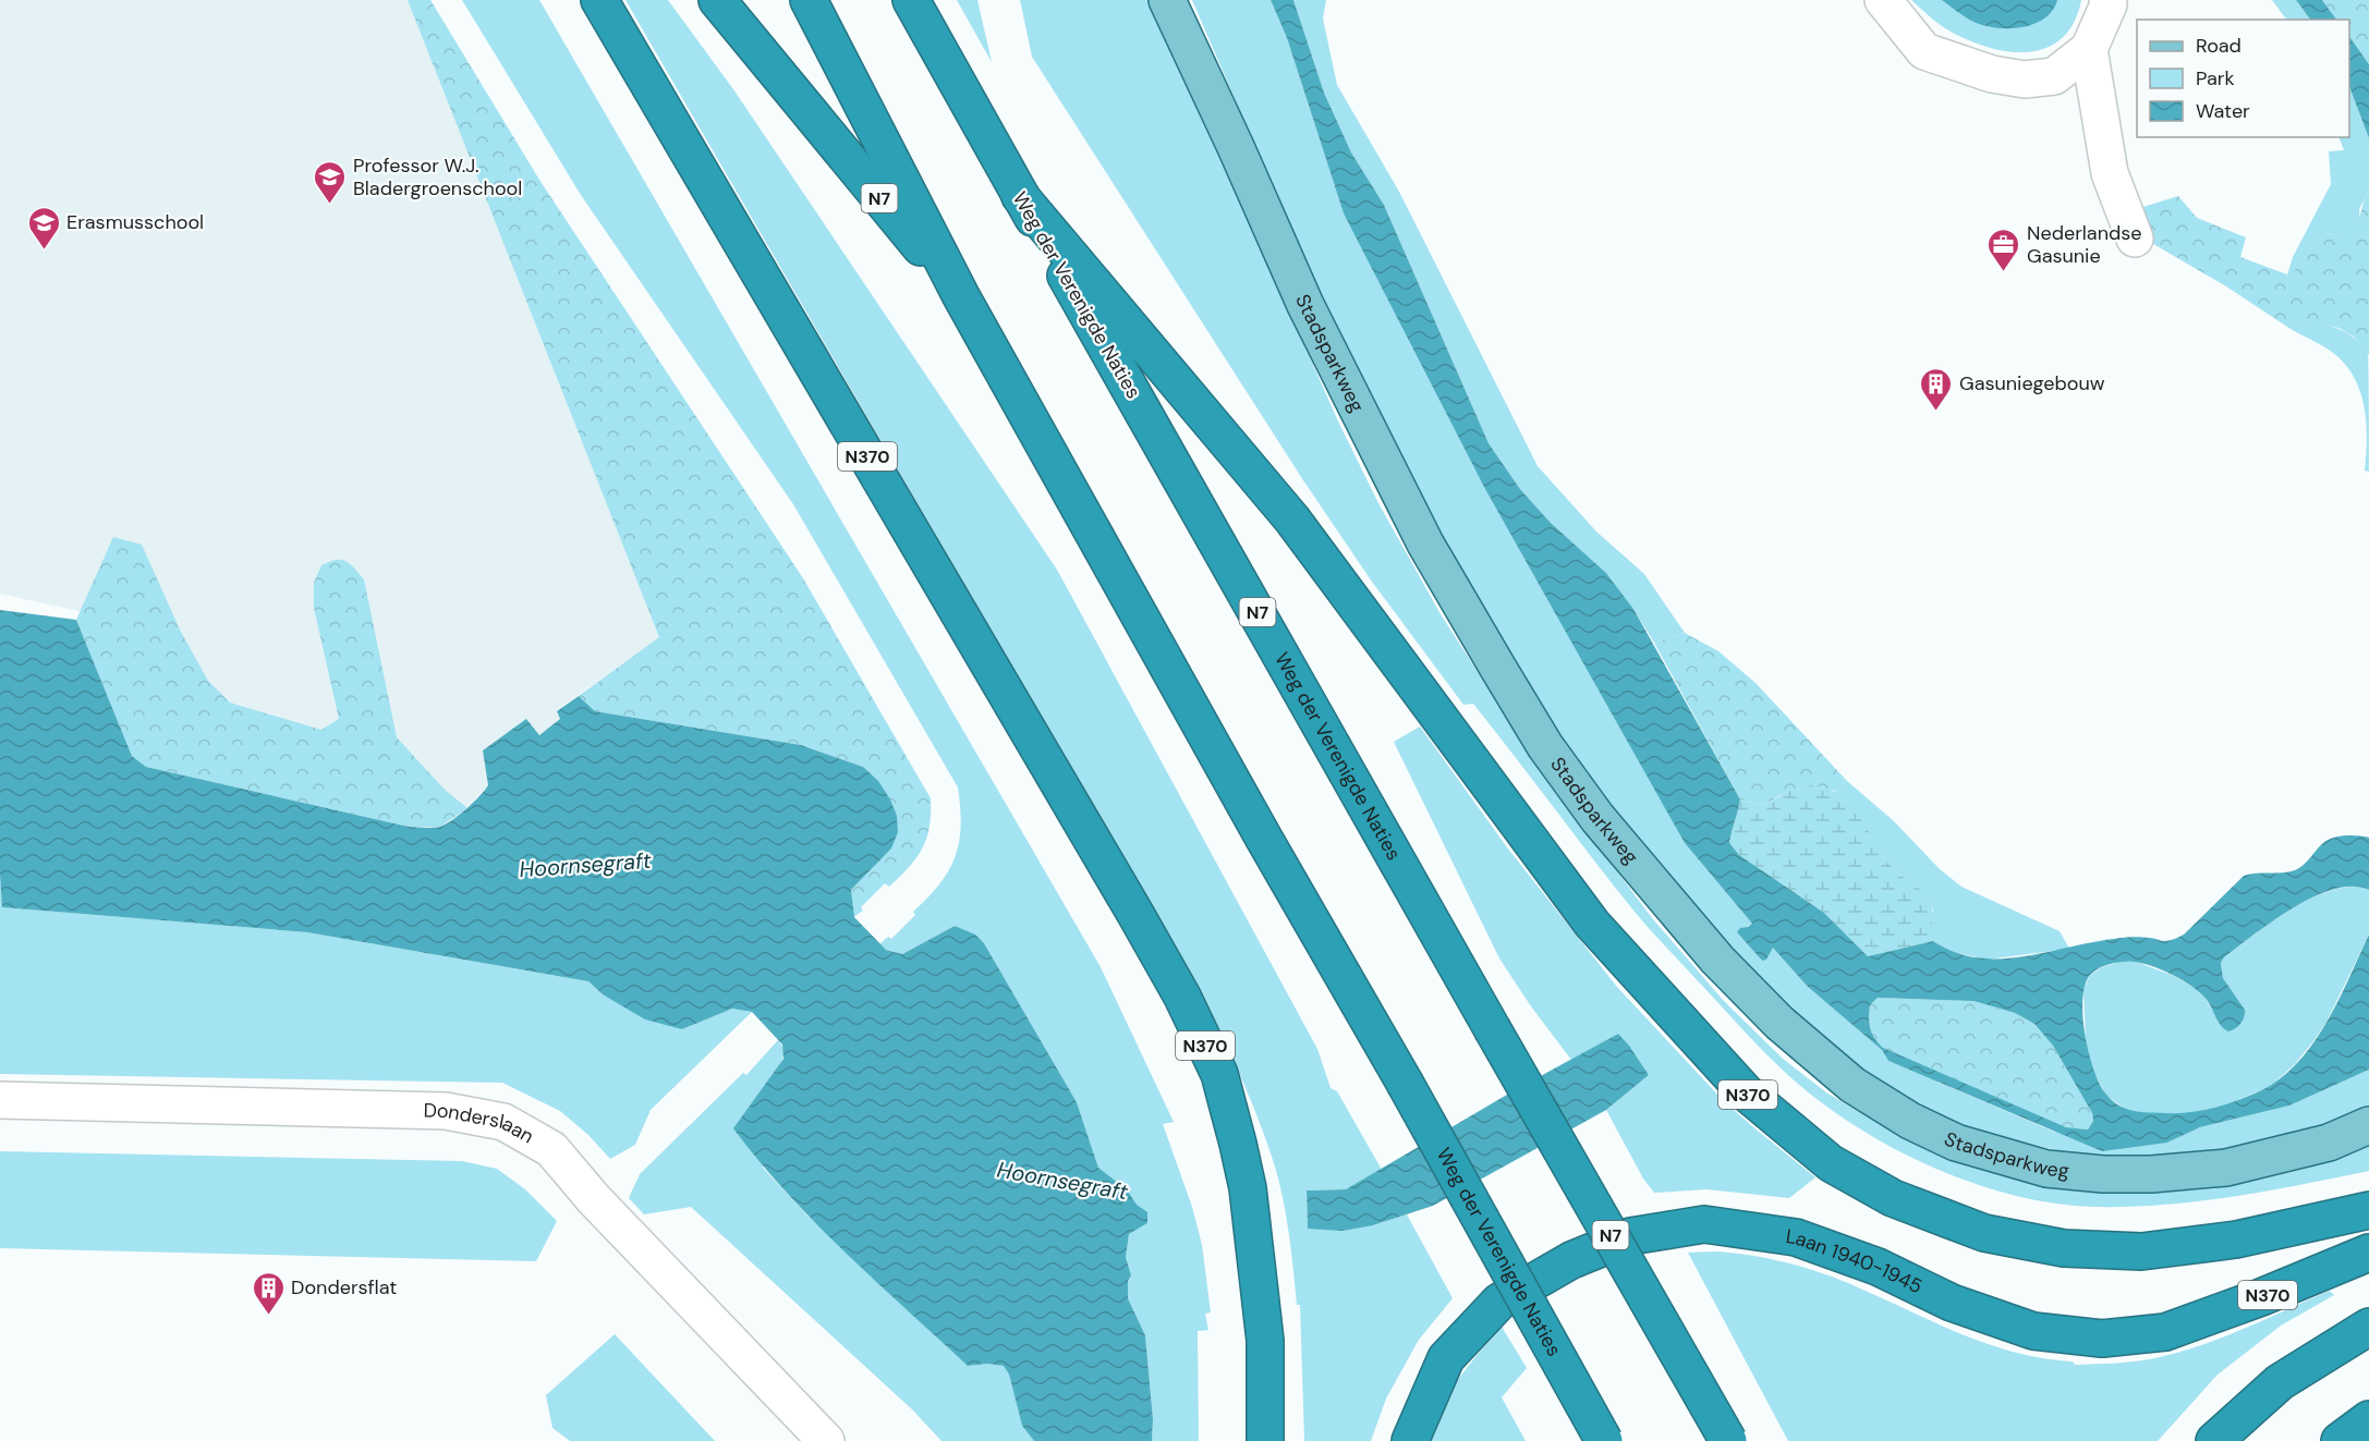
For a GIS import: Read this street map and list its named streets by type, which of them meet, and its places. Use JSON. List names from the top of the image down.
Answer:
{
  "streets": {
    "highway": [
      "N7",
      "Weg der Verenigde Naties",
      "N370",
      "Laan 1940-1945"
    ],
    "main road": ["Stadsparkweg"],
    "street": ["Donderslaan"]
  },
  "crossings": [
    ["N7", "Weg der Verenigde Naties"],
    ["Weg der Verenigde Naties", "N370"]
  ],
  "water": ["Hoornsegraft"],
  "places": {
    "school or university": ["Professor W.J. Bladergroenschool", "Erasmusschool"],
    "office": ["Nederlandse Gasunie"],
    "building": ["Gasuniegebouw", "Dondersflat"]
  },
  "legend": ["Road", "Park", "Water"]
}
